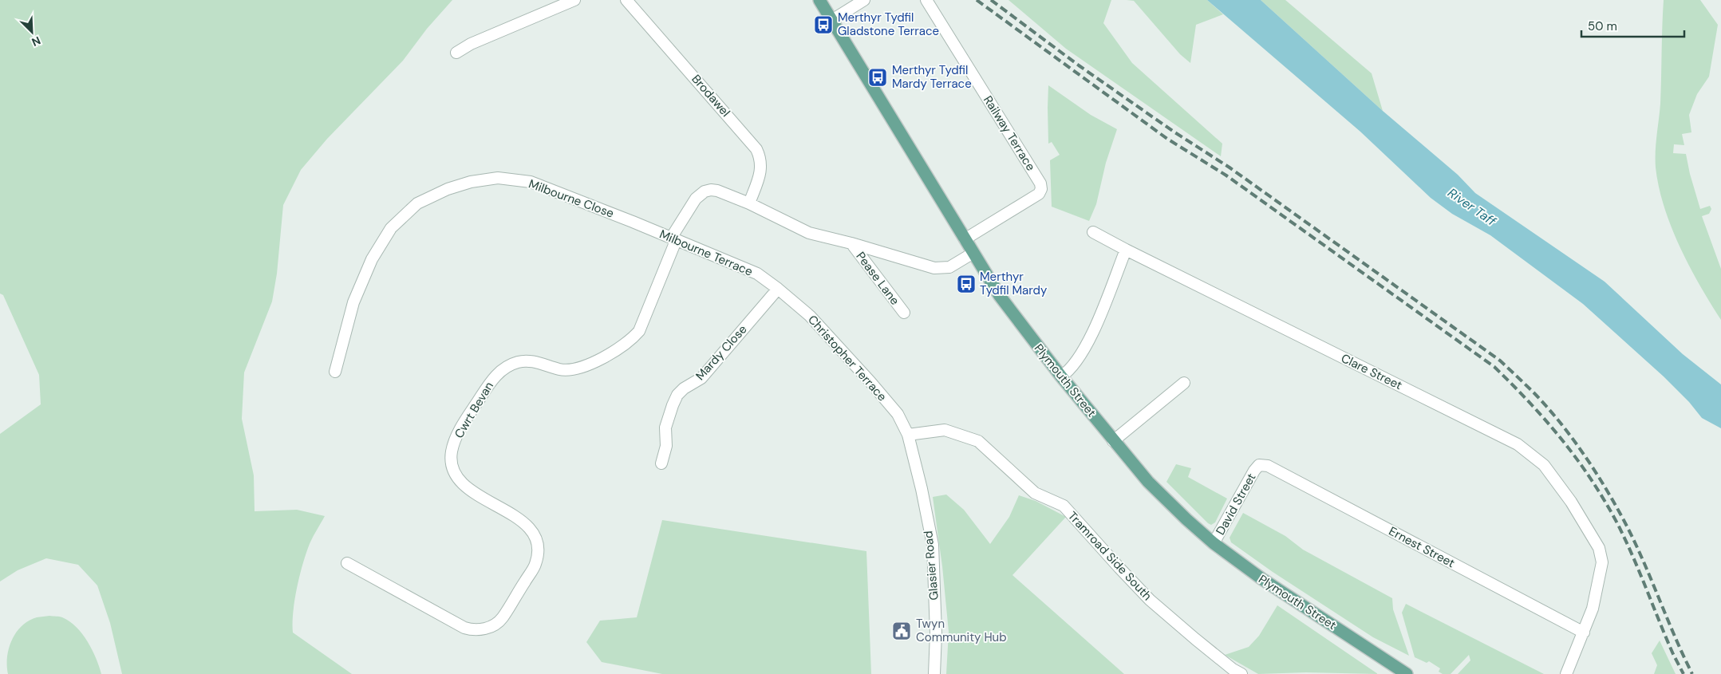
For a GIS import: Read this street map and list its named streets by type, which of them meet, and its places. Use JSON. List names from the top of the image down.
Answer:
{
  "streets": {
    "main road": ["Plymouth Street"],
    "street": [
      "Brodawel",
      "Railway Terrace",
      "Milbourne Close",
      "Milbourne Terrace",
      "Pease Lane",
      "Mardy Close",
      "Christopher Terrace",
      "Clare Street",
      "Cwrt Bevan",
      "David Street",
      "Ernest Street",
      "Tramroad Side South",
      "Glasier Road"
    ]
  },
  "crossings": [
    ["Brodawel", "Cwrt Bevan"],
    ["Railway Terrace", "Plymouth Street"],
    ["Milbourne Close", "Milbourne Terrace"],
    ["Milbourne Terrace", "Mardy Close"],
    ["Milbourne Terrace", "Christopher Terrace"],
    ["Milbourne Terrace", "Cwrt Bevan"],
    ["Pease Lane", "Cwrt Bevan"],
    ["Mardy Close", "Christopher Terrace"],
    ["Christopher Terrace", "Tramroad Side South"],
    ["Christopher Terrace", "Glasier Road"],
    ["Clare Street", "Ernest Street"],
    ["Plymouth Street", "Cwrt Bevan"],
    ["Plymouth Street", "David Street"],
    ["David Street", "Ernest Street"],
    ["Tramroad Side South", "Glasier Road"]
  ],
  "water": ["River Taff"],
  "places": {
    "bus stop": ["Merthyr Tydfil Gladstone Terrace", "Merthyr Tydfil Mardy Terrace", "Merthyr Tydfil Mardy"],
    "public building": ["Twyn Community Hub"]
  },
  "scale_bar": "50 m",
  "north": "bottom right"
}
